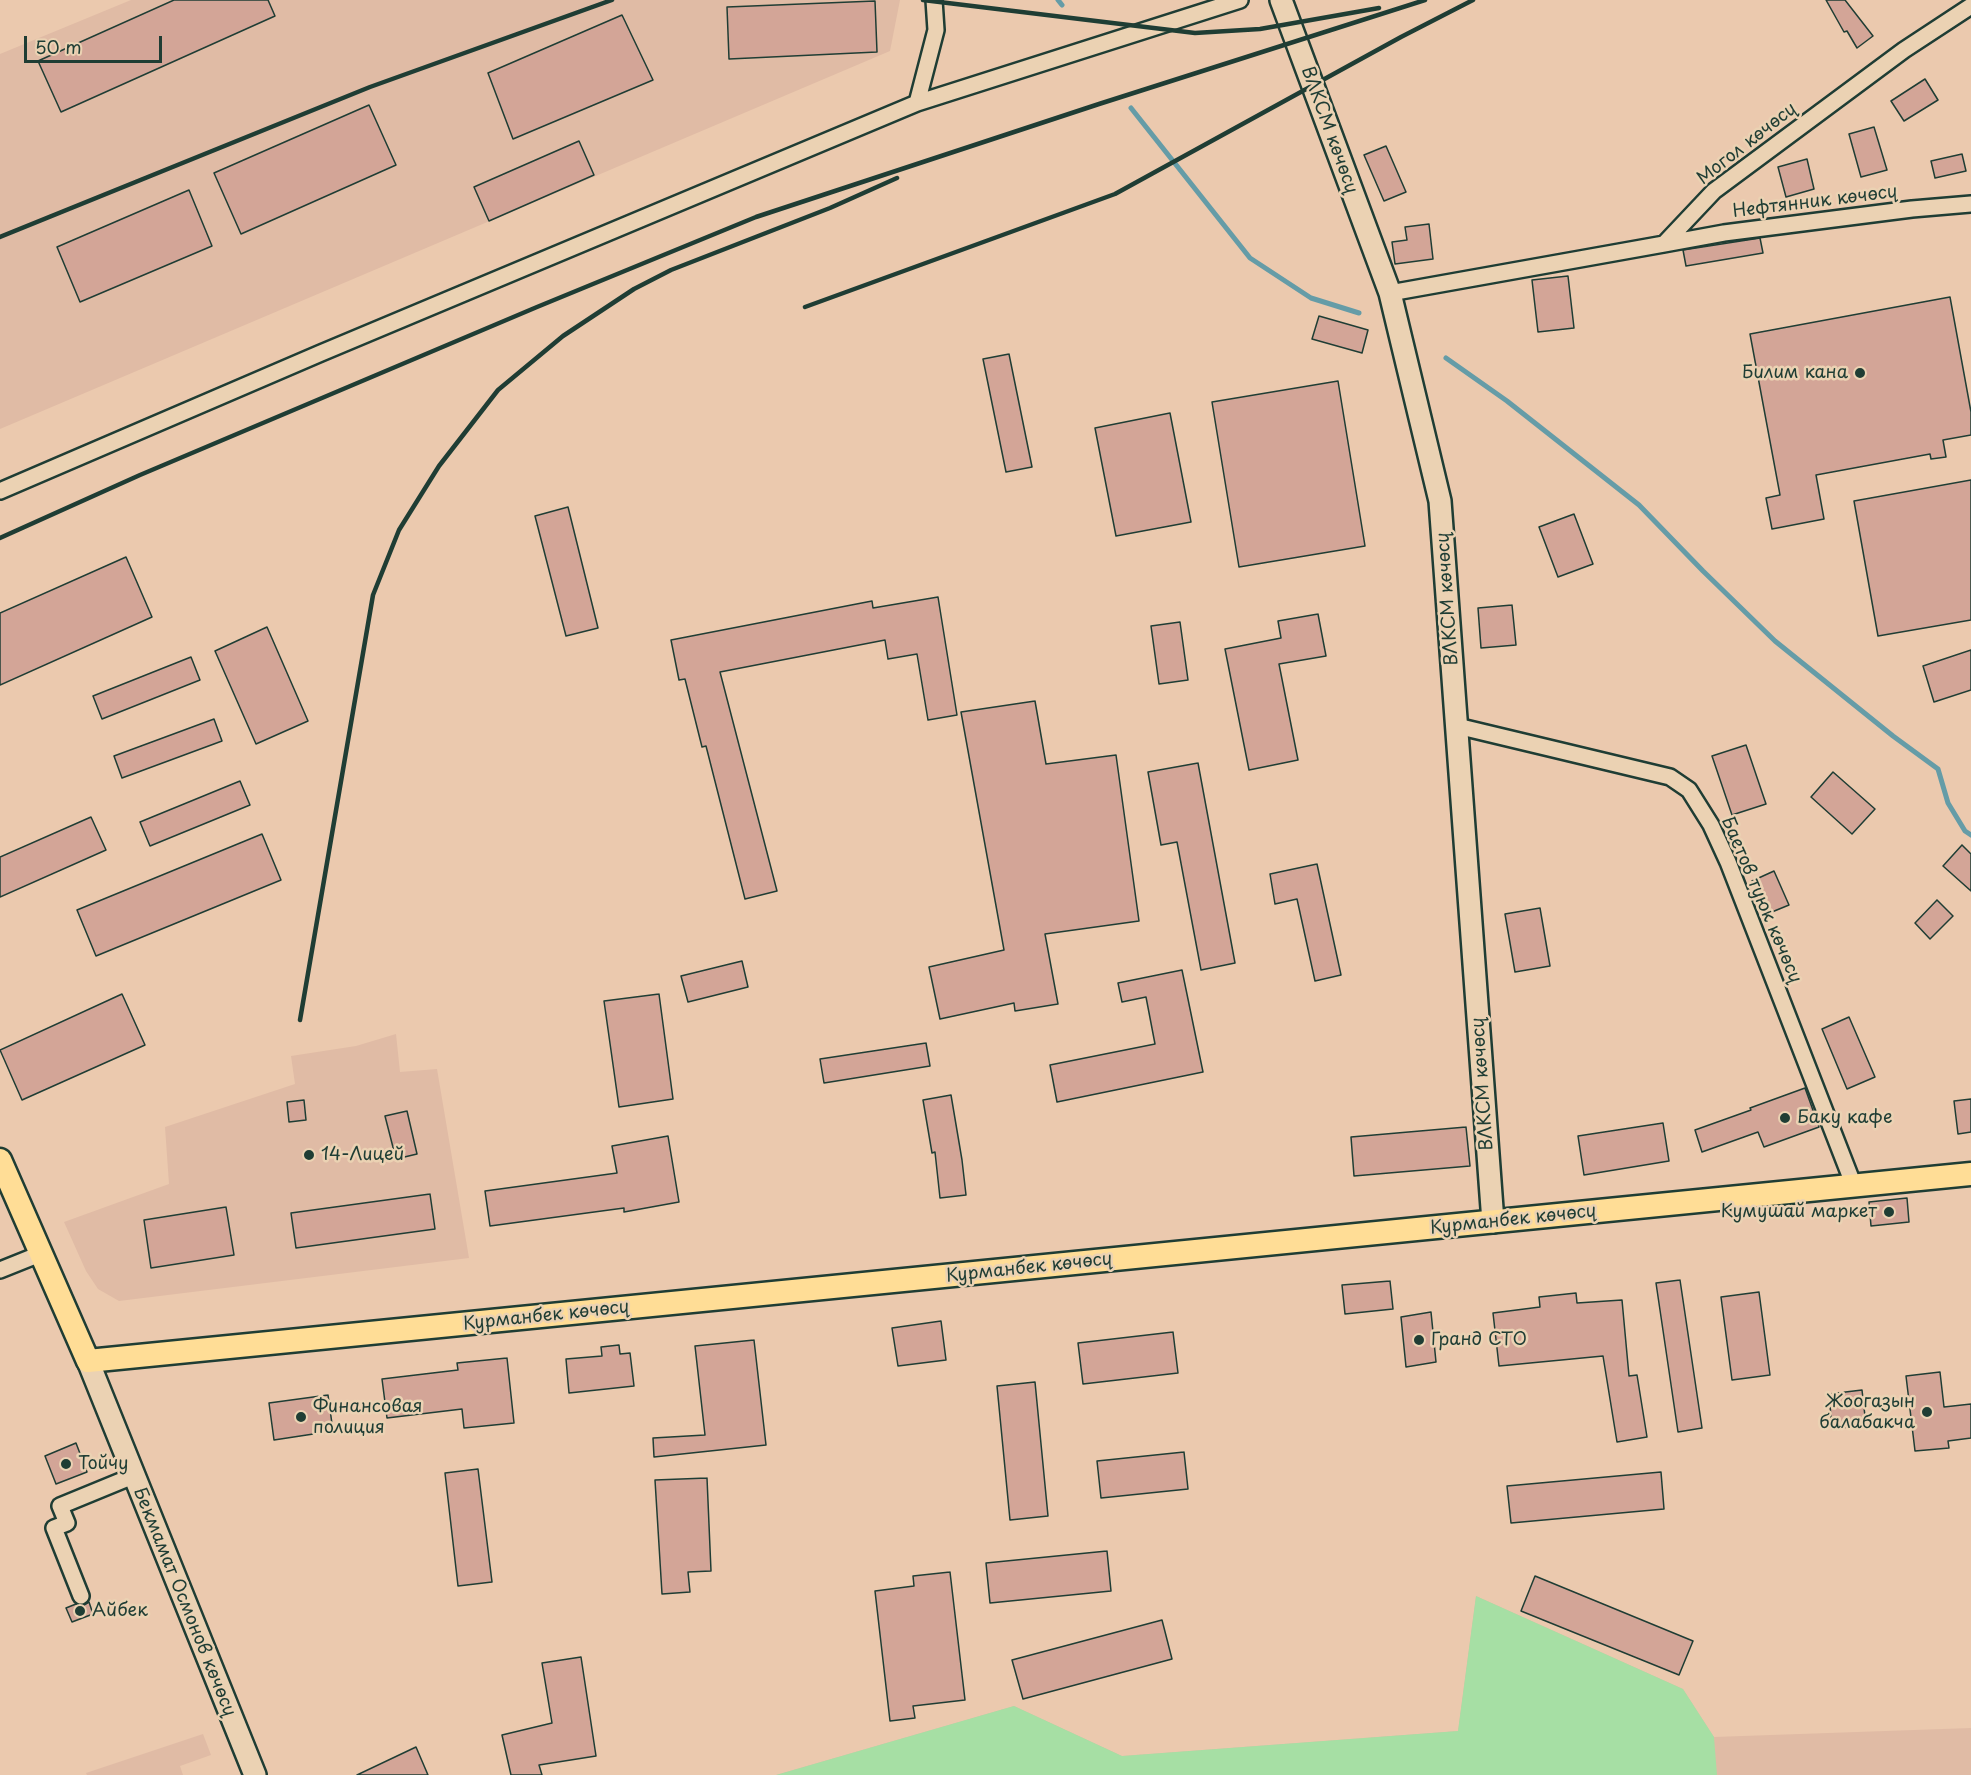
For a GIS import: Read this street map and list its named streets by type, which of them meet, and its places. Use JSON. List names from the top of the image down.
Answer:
{
  "streets": {
    "main road": ["Курманбек көчөсү"],
    "street": [
      "ВЛКСМ көчөсү",
      "Могол көчөсү",
      "Нефтянник көчөсү",
      "Баетов туюк көчөсү",
      "Бекмамат Осмонов көчөсү"
    ]
  },
  "crossings": [
    ["ВЛКСМ көчөсү", "Баетов туюк көчөсү"],
    ["ВЛКСМ көчөсү", "Курманбек көчөсү"],
    ["Могол көчөсү", "Нефтянник көчөсү"],
    ["Баетов туюк көчөсү", "Курманбек көчөсү"],
    ["Курманбек көчөсү", "Бекмамат Осмонов көчөсү"]
  ],
  "places": [
    "Билим кана",
    "Баку кафе",
    "14-Лицей",
    "Кумушай маркет",
    "Гранд СТО",
    "Жоогазын балабакча",
    "Финансовая полиция",
    "Тойчу",
    "Айбек"
  ],
  "scale_bar": "50 m"
}
